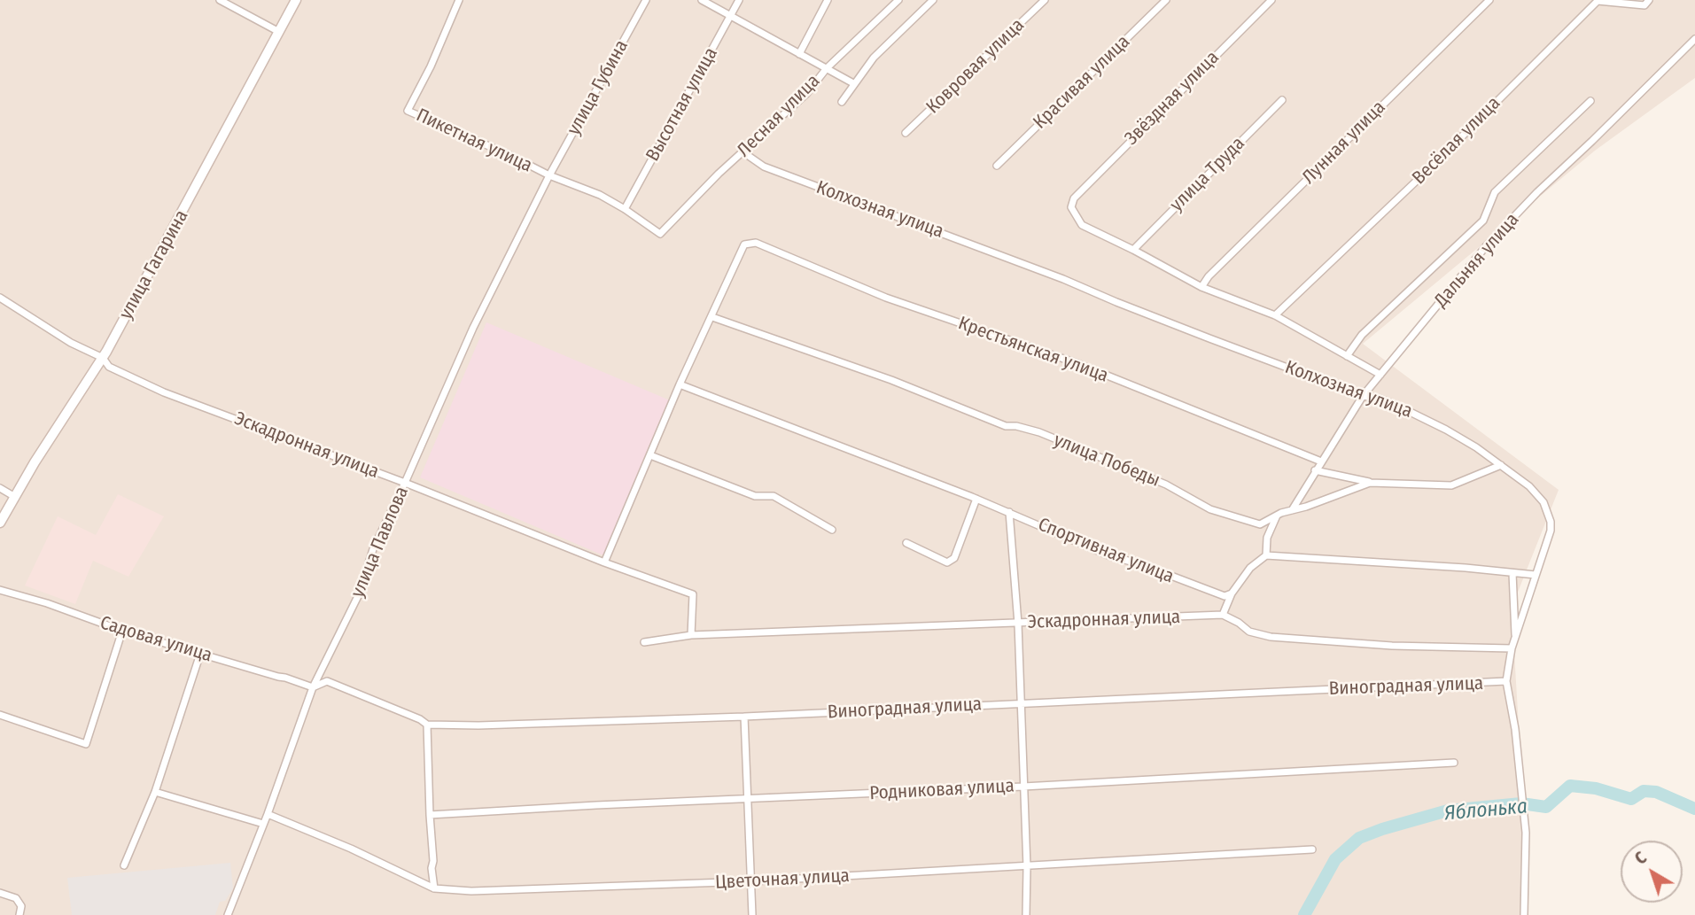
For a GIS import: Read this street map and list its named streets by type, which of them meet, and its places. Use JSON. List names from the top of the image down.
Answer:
{
  "streets": {
    "street": [
      "Ковровая улица",
      "Красивая улица",
      "улица Губина",
      "Звёздная улица",
      "Высотная улица",
      "Лесная улица",
      "Пикетная улица",
      "Весёлая улица",
      "Лунная улица",
      "улица Труда",
      "Колхозная улица",
      "Дальняя улица",
      "улица Гагарина",
      "Крестьянская улица",
      "Эскадронная улица",
      "улица Победы",
      "улица Павлова",
      "Спортивная улица",
      "Садовая улица",
      "Виноградная улица",
      "Родниковая улица",
      "Цветочная улица"
    ]
  },
  "crossings": [
    ["улица Губина", "Пикетная улица"],
    ["улица Губина", "улица Павлова"],
    ["Звёздная улица", "улица Труда"],
    ["Высотная улица", "Лесная улица"],
    ["Лесная улица", "Колхозная улица"],
    ["Пикетная улица", "улица Павлова"],
    ["Колхозная улица", "Дальняя улица"],
    ["Колхозная улица", "улица Победы"],
    ["Колхозная улица", "Виноградная улица"],
    ["Дальняя улица", "Крестьянская улица"],
    ["Дальняя улица", "улица Победы"],
    ["улица Гагарина", "Эскадронная улица"],
    ["Крестьянская улица", "улица Победы"],
    ["Эскадронная улица", "улица Павлова"],
    ["улица Павлова", "Садовая улица"],
    ["улица Павлова", "Виноградная улица"],
    ["улица Павлова", "Цветочная улица"],
    ["Садовая улица", "Виноградная улица"]
  ],
  "water": ["Яблонька"],
  "north": "top left"
}
